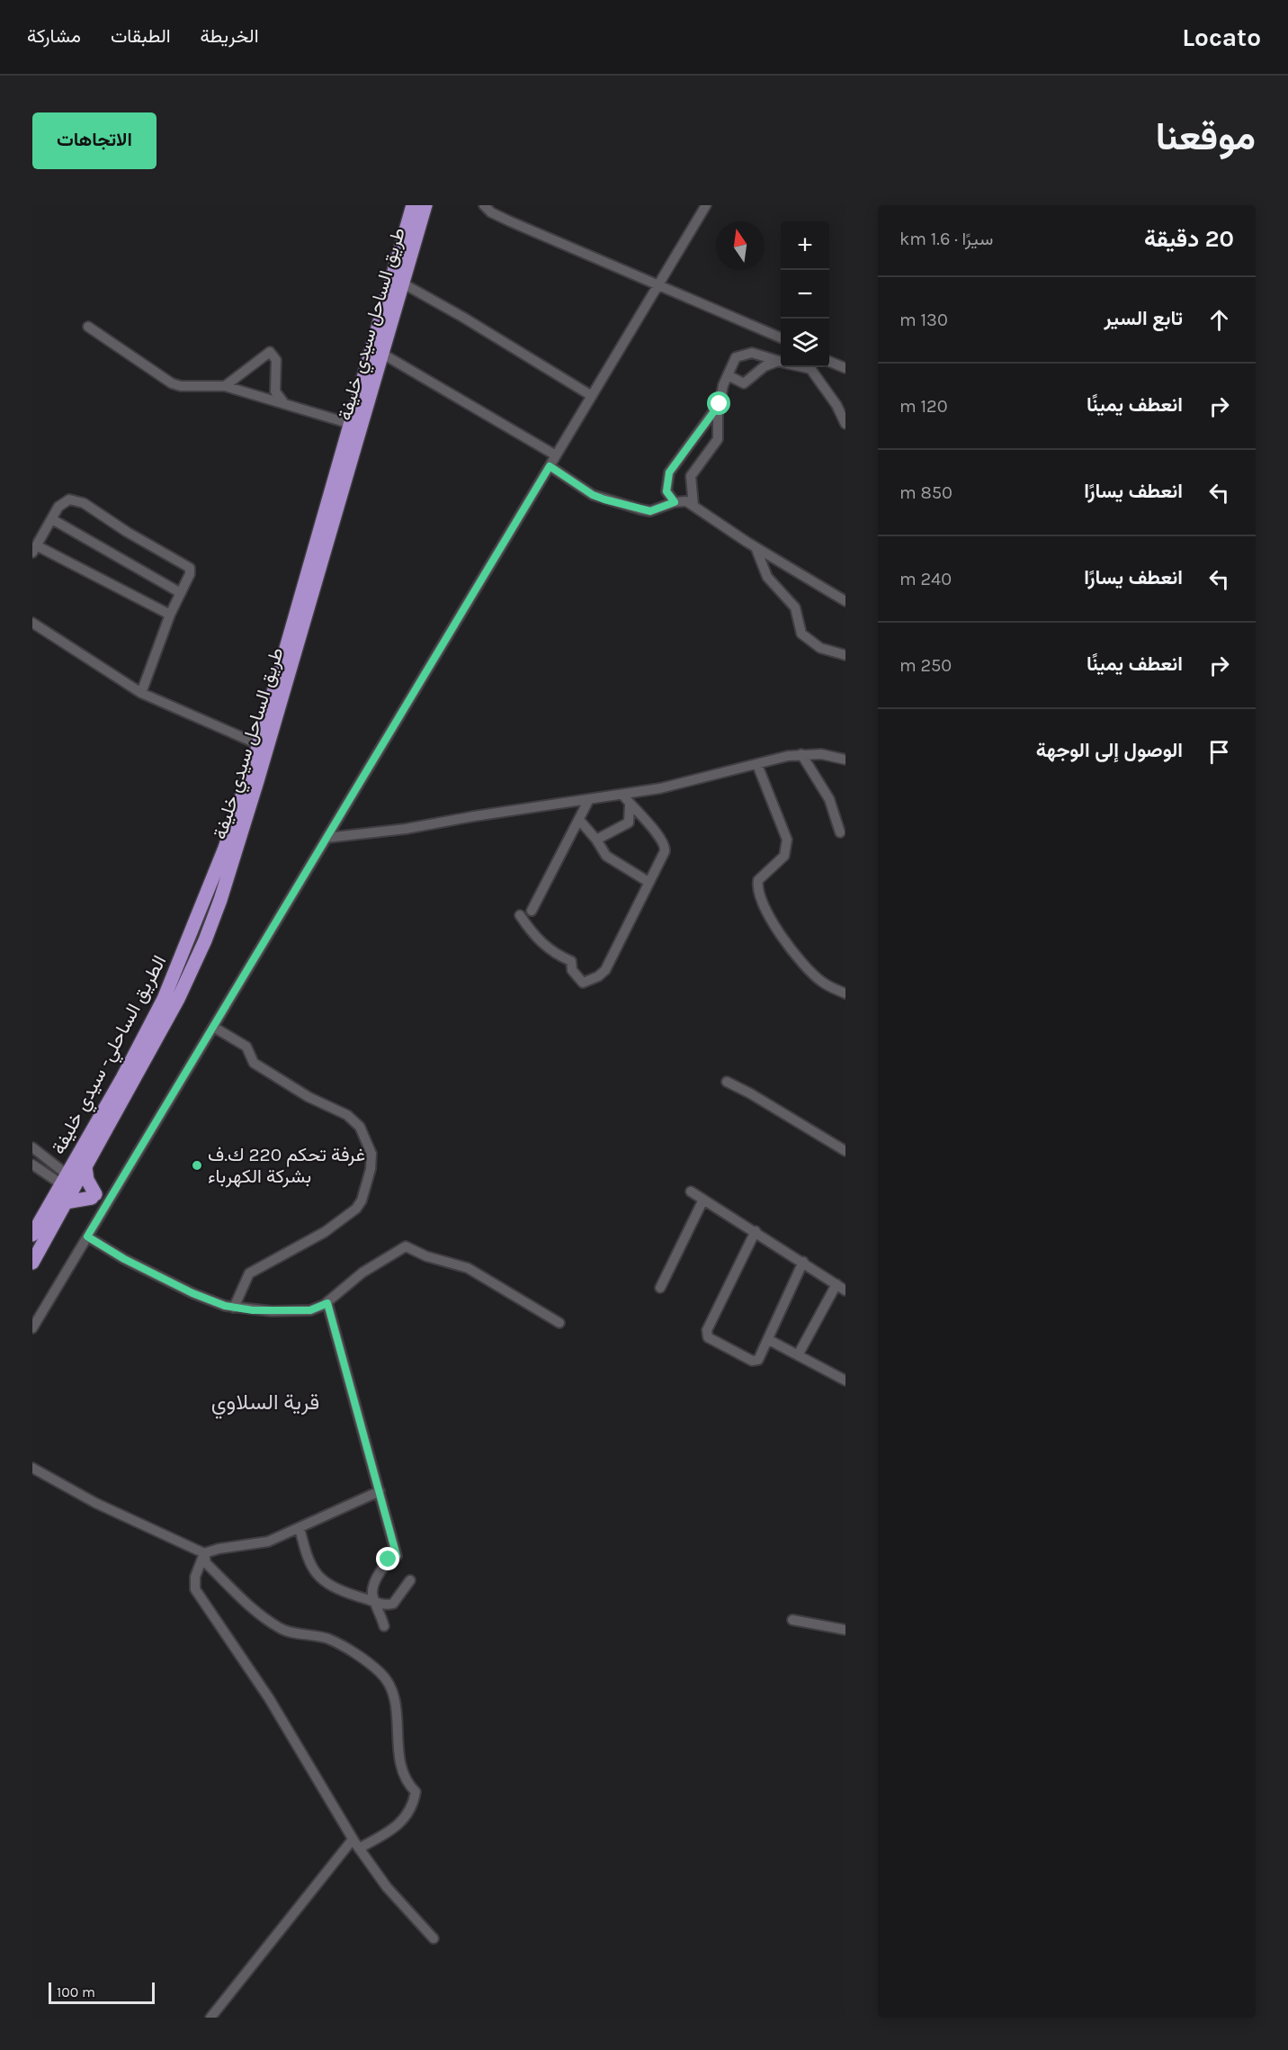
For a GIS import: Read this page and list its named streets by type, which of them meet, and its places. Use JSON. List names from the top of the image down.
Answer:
{
  "streets": {
    "highway": ["طريق الساحل سيدي خليفة", "الطريق الساحلي- سيدي خليفة"]
  },
  "crossings": [
    ["طريق الساحل سيدي خليفة", "الطريق الساحلي- سيدي خليفة"]
  ],
  "districts": ["قرية السلاوي"],
  "places": ["غرفة تحكم 220 ك.ف بشركة الكهرباء"],
  "scale_bar": "100 m",
  "north": "top",
  "page": {
    "header": "Locato",
    "nav": ["الخريطة", "الطبقات", "مشاركة"],
    "title": "موقعنا",
    "buttons": "الاتجاهات",
    "heading": ["20 دقيقة", "سيرًا · 1.6 km"],
    "map_buttons": ["+", "−"],
    "list": [
      ["تابع السير", "130 m"],
      ["انعطف يمينًا", "120 m"],
      ["انعطف يسارًا", "850 m"],
      ["انعطف يسارًا", "240 m"],
      ["انعطف يمينًا", "250 m"],
      "الوصول إلى الوجهة"
    ],
    "scale": "100 m"
  }
}
